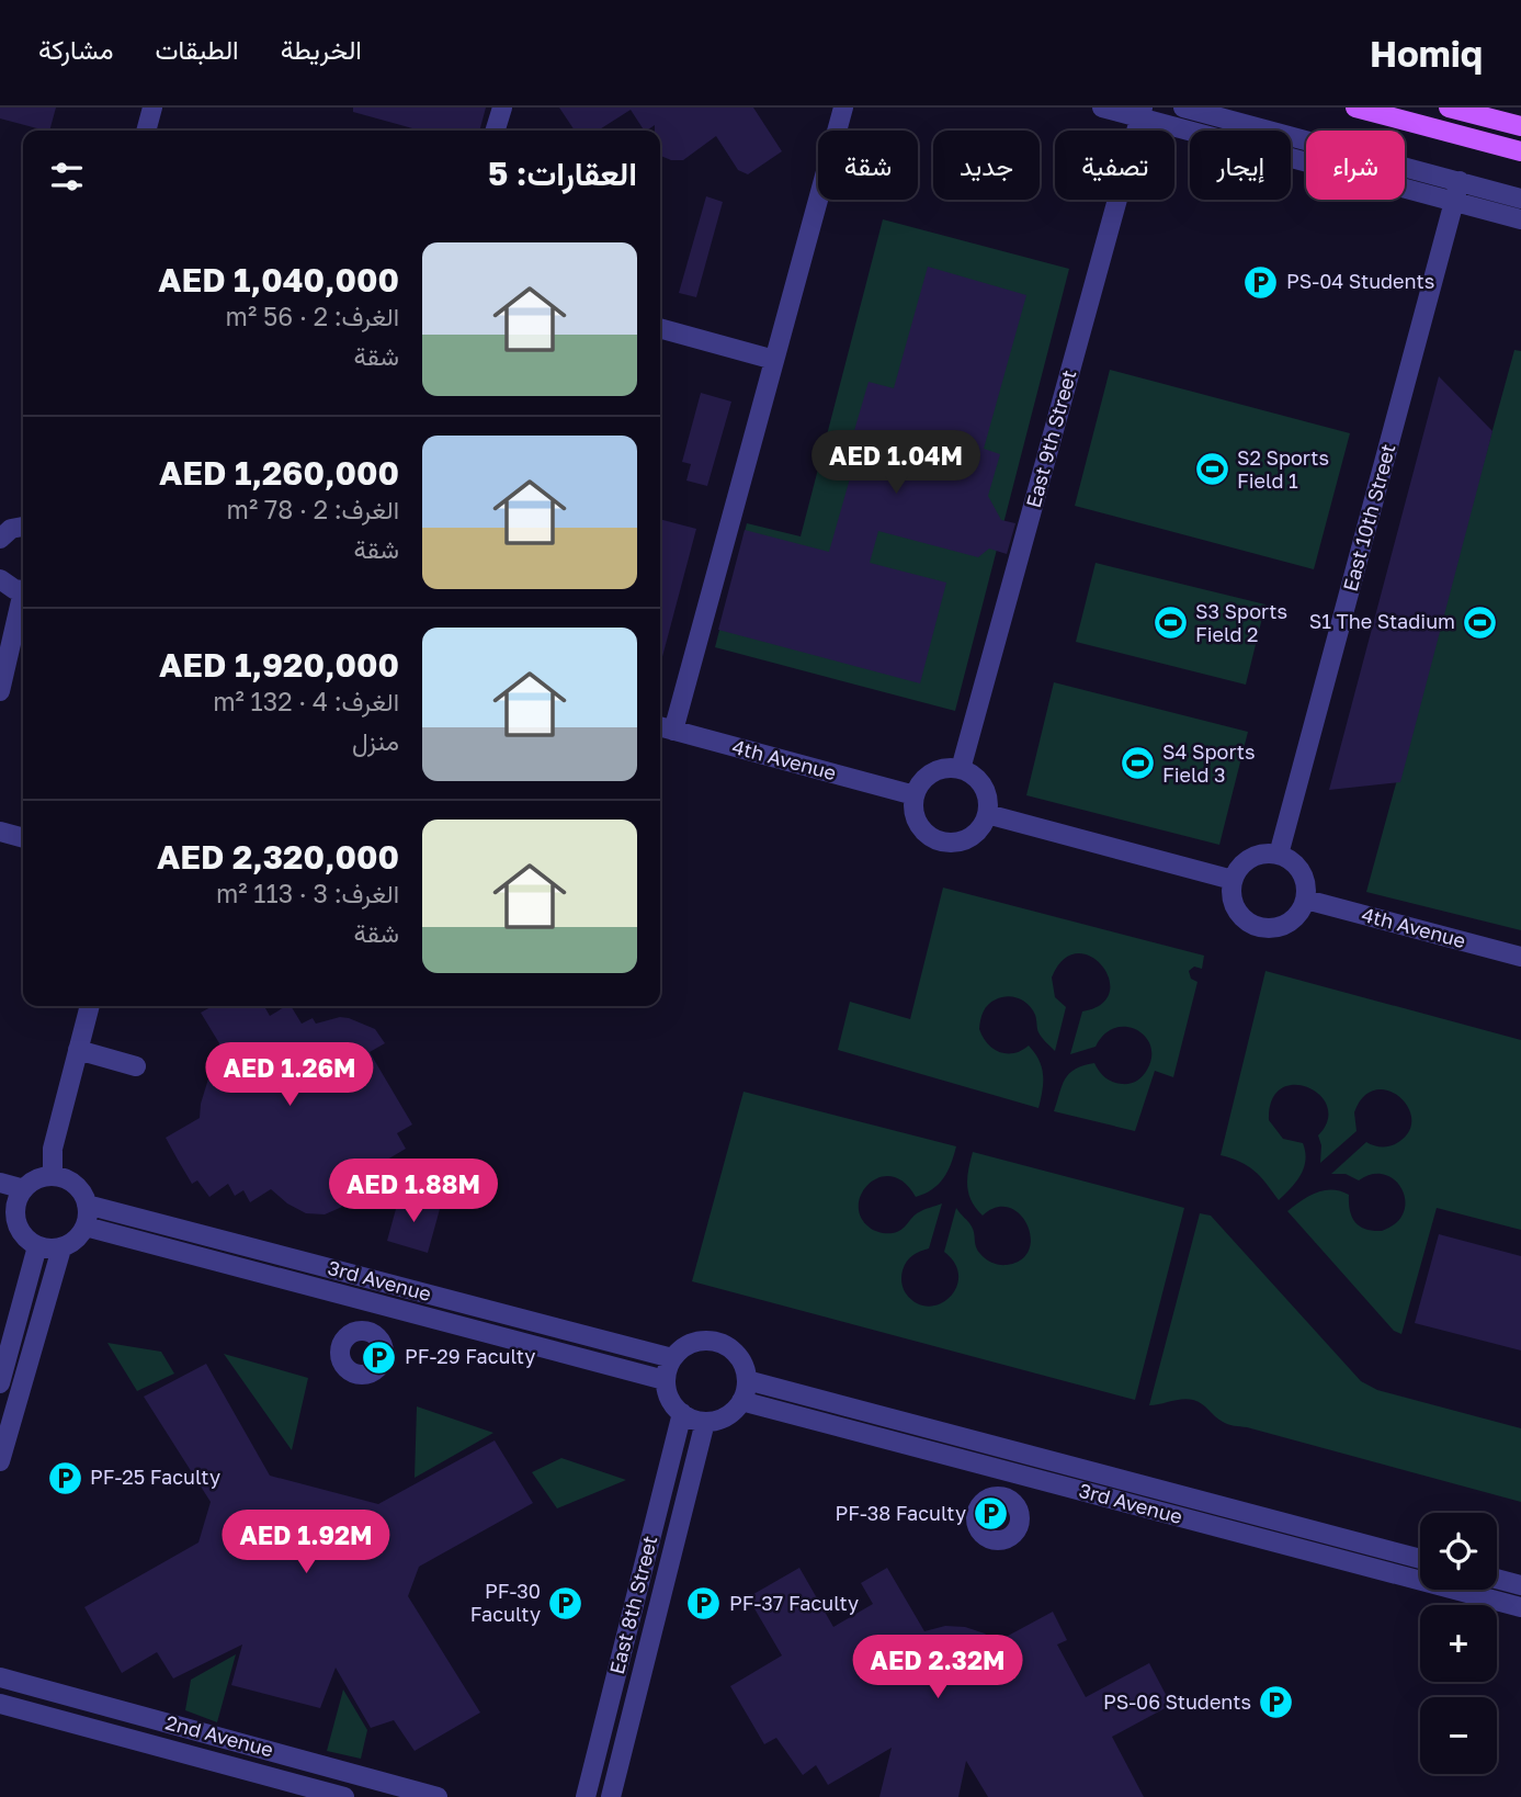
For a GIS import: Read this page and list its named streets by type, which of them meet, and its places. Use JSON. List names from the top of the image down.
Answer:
{
  "streets": {
    "lane": [
      "East 9th Street",
      "East 10th Street",
      "4th Avenue",
      "3rd Avenue",
      "East 8th Street",
      "2nd Avenue"
    ]
  },
  "crossings": [
    ["East 9th Street", "4th Avenue"],
    ["East 10th Street", "4th Avenue"],
    ["3rd Avenue", "East 8th Street"]
  ],
  "places": {
    "parking": [
      "PS-04 Students",
      "PF-29 Faculty",
      "PF-25 Faculty",
      "PF-38 Faculty",
      "PF-30 Faculty",
      "PF-37 Faculty",
      "PS-06 Students"
    ],
    "sports": [
      "S2 Sports Field 1",
      "S1 The Stadium",
      "S3 Sports Field 2",
      "S4 Sports Field 3"
    ]
  },
  "page": {
    "header": "Homiq",
    "nav": ["الخريطة", "الطبقات", "مشاركة"],
    "chip": [
      "شراء",
      "إيجار",
      "تصفية",
      "جديد",
      "شقة"
    ],
    "heading": "العقارات: 5",
    "list": [
      {
        "name": "AED 1,040,000",
        "note": "الغرف: 2 · 56 m² · شقة"
      },
      {
        "name": "AED 1,260,000",
        "note": "الغرف: 2 · 78 m² · شقة"
      },
      {
        "name": "AED 1,920,000",
        "note": "الغرف: 4 · 132 m² · منزل"
      },
      {
        "name": "AED 2,320,000",
        "note": "الغرف: 3 · 113 m² · شقة"
      }
    ],
    "price": [
      "AED 1.04M",
      "AED 1.26M",
      "AED 1.88M",
      "AED 1.92M",
      "AED 2.32M"
    ],
    "map_buttons": ["+", "−"]
  }
}
